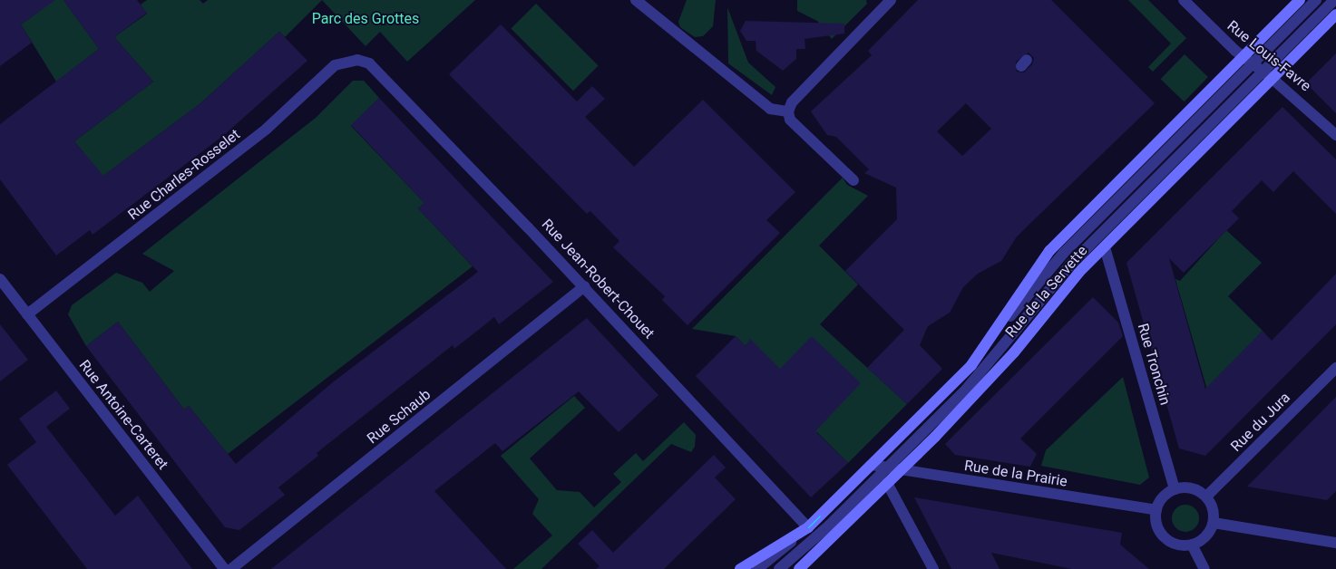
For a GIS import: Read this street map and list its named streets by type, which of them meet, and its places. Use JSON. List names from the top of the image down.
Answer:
{
  "streets": {
    "main road": ["Rue de la Servette"],
    "street": [
      "Rue Louis-Favre",
      "Rue Charles-Rosselet",
      "Rue Jean-Robert-Chouet",
      "Rue Tronchin",
      "Rue Antoine-Carteret",
      "Rue Schaub",
      "Rue du Jura",
      "Rue de la Prairie"
    ]
  },
  "crossings": [
    ["Rue Louis-Favre", "Rue de la Servette"],
    ["Rue Charles-Rosselet", "Rue Jean-Robert-Chouet"],
    ["Rue Charles-Rosselet", "Rue Antoine-Carteret"],
    ["Rue Jean-Robert-Chouet", "Rue de la Servette"],
    ["Rue Jean-Robert-Chouet", "Rue Schaub"],
    ["Rue de la Servette", "Rue Tronchin"],
    ["Rue de la Servette", "Rue de la Prairie"],
    ["Rue Tronchin", "Rue du Jura"],
    ["Rue Tronchin", "Rue de la Prairie"],
    ["Rue du Jura", "Rue de la Prairie"]
  ],
  "parks": ["Parc des Grottes"]
}
